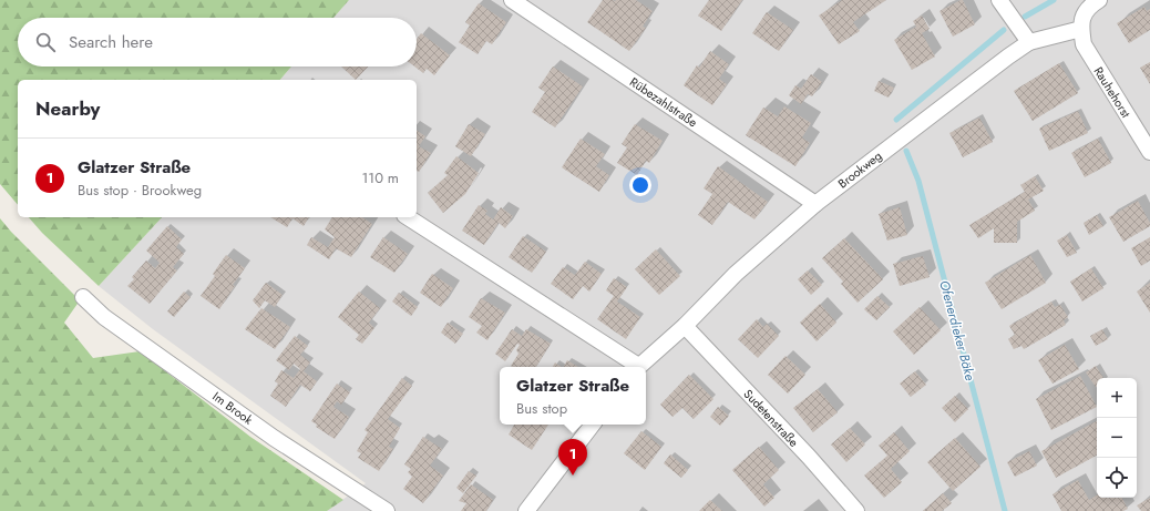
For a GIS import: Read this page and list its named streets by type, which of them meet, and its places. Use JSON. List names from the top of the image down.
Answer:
{
  "streets": {
    "street": [
      "Rauhehorst",
      "Rübezahlstraße",
      "Brookweg",
      "Im Brook",
      "Sudetenstraße"
    ]
  },
  "crossings": [
    ["Rauhehorst", "Brookweg"],
    ["Rübezahlstraße", "Brookweg"],
    ["Brookweg", "Sudetenstraße"]
  ],
  "water": ["Ofenerdieker Bäke"],
  "page": {
    "search": "Search here",
    "heading": "Nearby",
    "list": [
      {
        "mark": "1",
        "name": "Glatzer Straße",
        "note": "Bus stop · Brookweg",
        "value": "110 m"
      }
    ],
    "popup": ["Glatzer Straße", "Bus stop"],
    "map_buttons": ["+", "−"],
    "pins": "1"
  }
}
